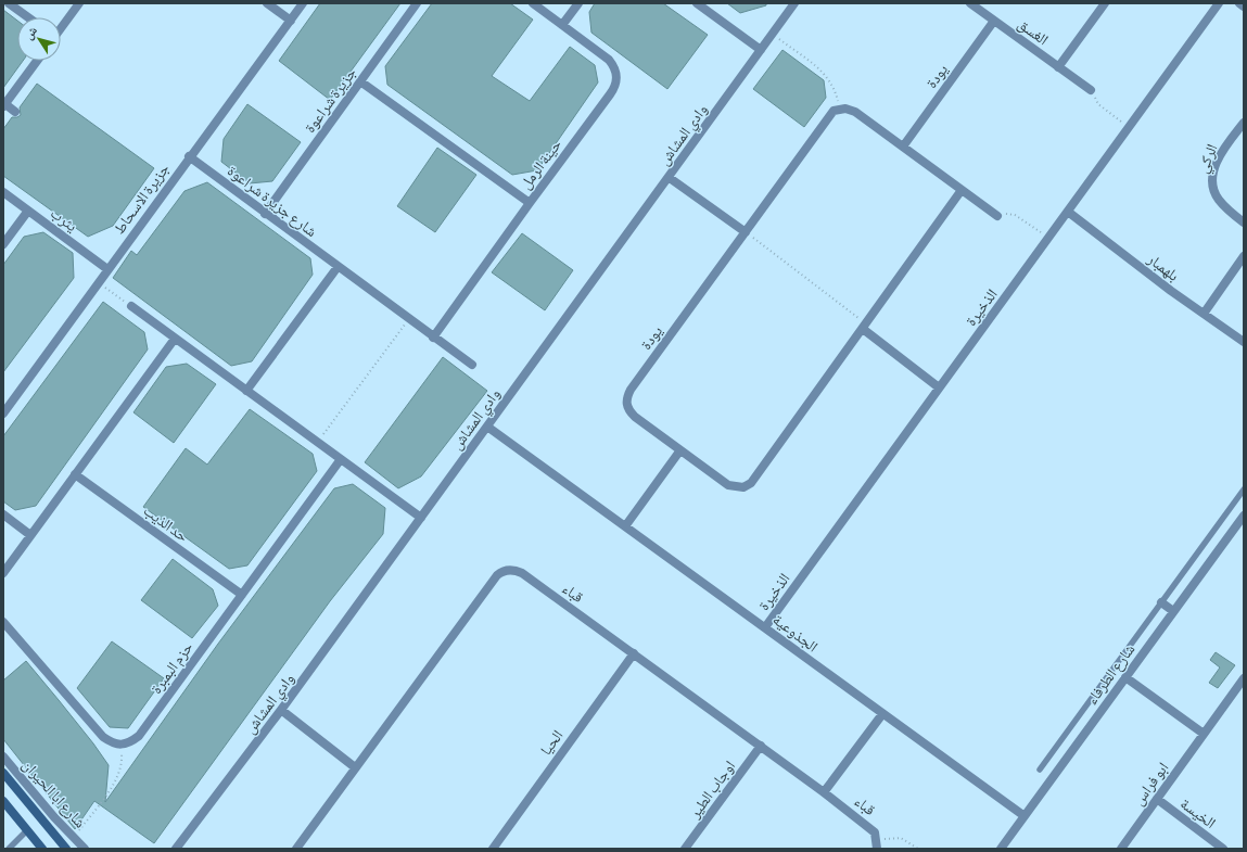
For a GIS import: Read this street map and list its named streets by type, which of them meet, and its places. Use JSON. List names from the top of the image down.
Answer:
{
  "streets": {
    "street": [
      "الغسق",
      "يودة",
      "جزيرة شراعوة",
      "وادي المشاش",
      "الركي",
      "حينة الرمل",
      "جزيرة الاسحاط",
      "شارع جزيرة شراعوة",
      "يثرب",
      "بلهمبار",
      "الذخيرة",
      "حد الذيب",
      "قباء",
      "الجذوعية",
      "حزم البمبرة",
      "شارع الطرفاء",
      "الحيا",
      "ابو فراس",
      "اوجاب الطير",
      "شارع ابا الحيران",
      "الخيسة"
    ]
  },
  "crossings": [
    ["الغسق", "يودة"],
    ["جزيرة شراعوة", "حينة الرمل"],
    ["جزيرة شراعوة", "شارع جزيرة شراعوة"],
    ["وادي المشاش", "الجذوعية"],
    ["جزيرة الاسحاط", "شارع جزيرة شراعوة"],
    ["جزيرة الاسحاط", "يثرب"],
    ["بلهمبار", "الذخيرة"],
    ["الذخيرة", "الجذوعية"],
    ["حد الذيب", "حزم البمبرة"],
    ["قباء", "الحيا"],
    ["قباء", "اوجاب الطير"],
    ["الجذوعية", "شارع الطرفاء"],
    ["ابو فراس", "الخيسة"]
  ],
  "north": "top left"
}
